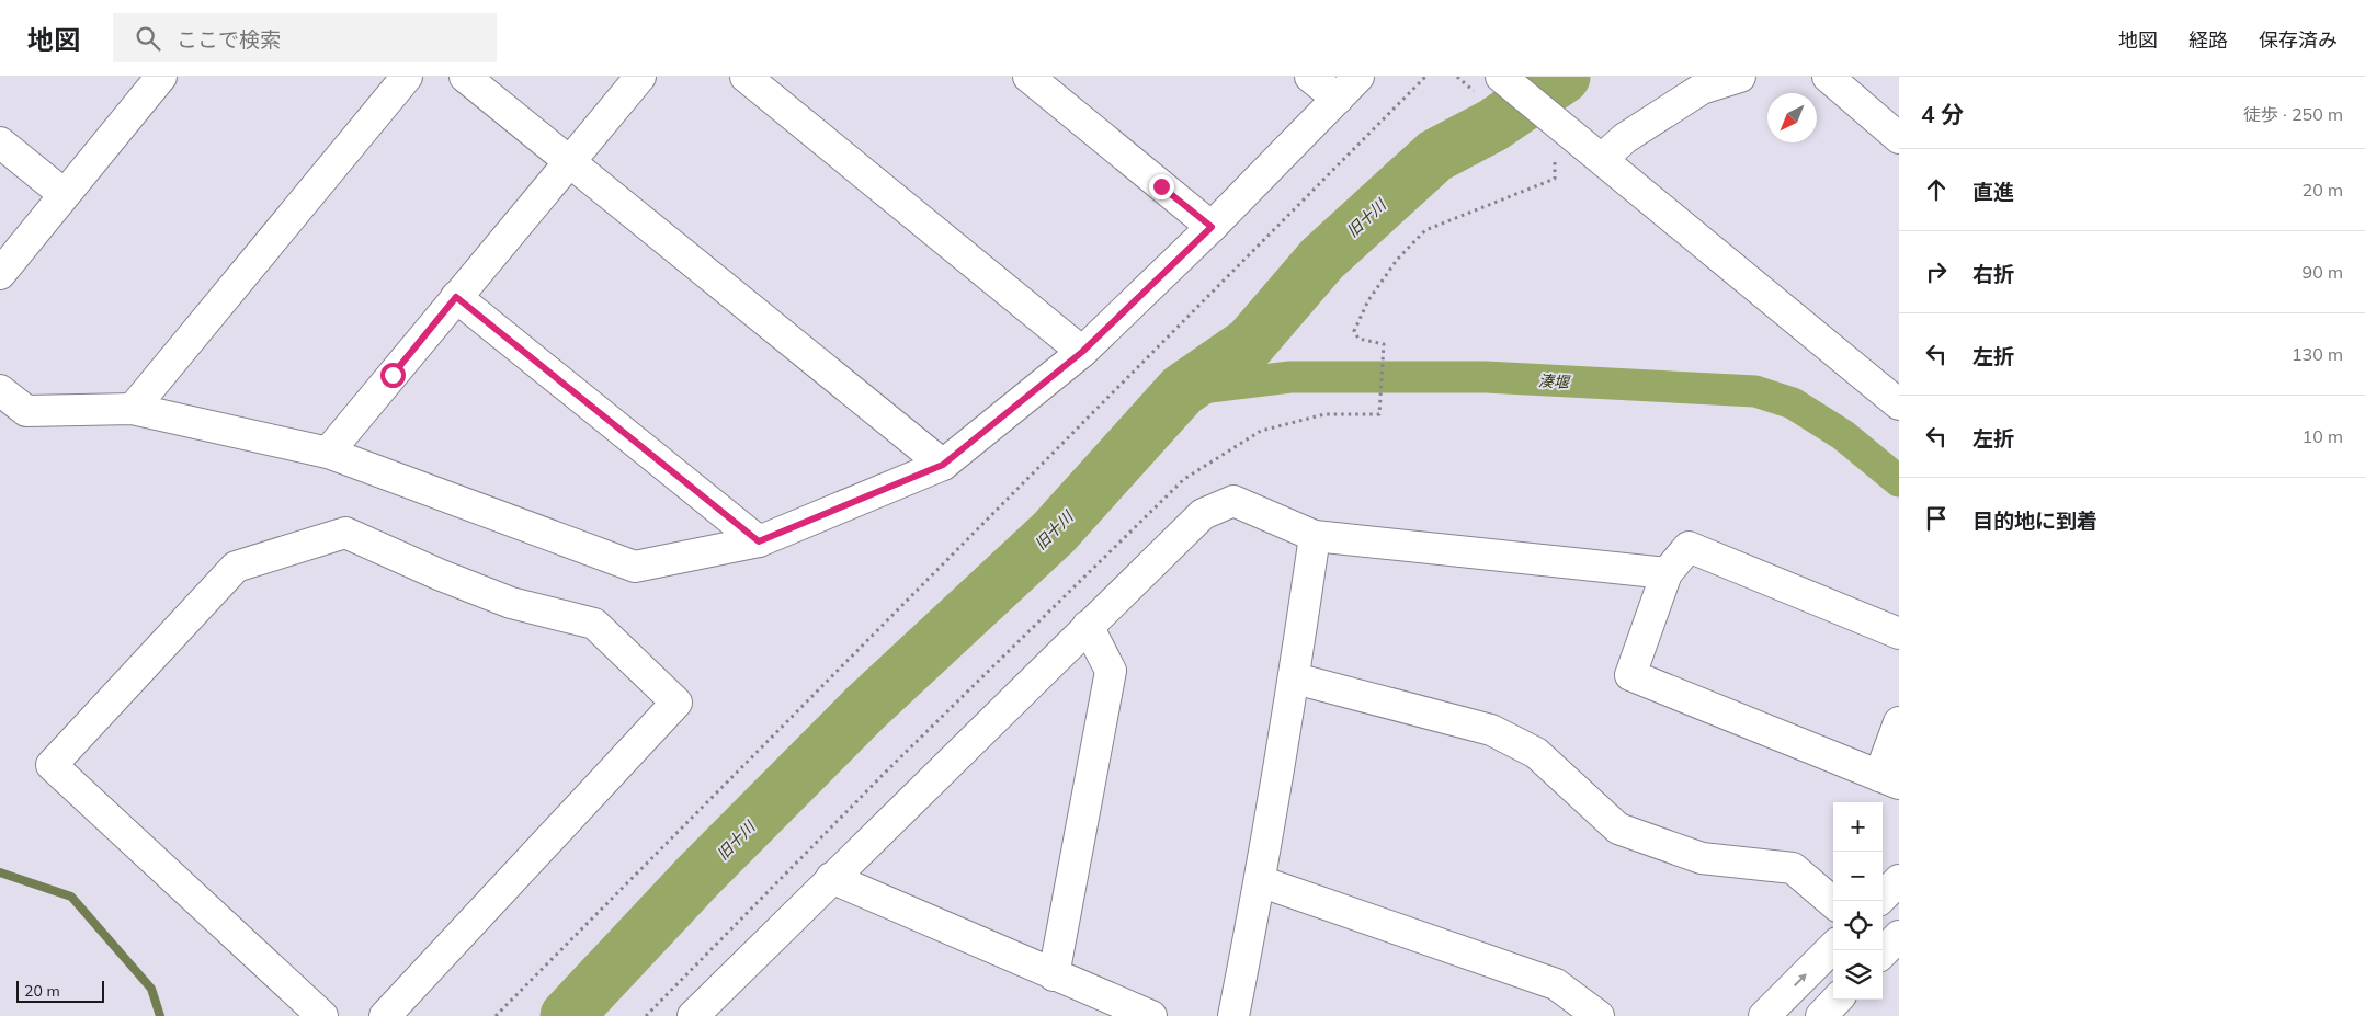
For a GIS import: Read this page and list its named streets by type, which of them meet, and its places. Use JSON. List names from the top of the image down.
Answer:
{
  "water": ["旧十川", "湊堰"],
  "scale_bar": "20 m",
  "north": "bottom left",
  "page": {
    "header": "地図",
    "search": "ここで検索",
    "nav": ["地図", "経路", "保存済み"],
    "heading": ["4 分", "徒歩 · 250 m"],
    "list": [
      ["直進", "20 m"],
      ["右折", "90 m"],
      ["左折", "130 m"],
      ["左折", "10 m"],
      "目的地に到着"
    ],
    "map_buttons": ["+", "−"],
    "scale": "20 m"
  }
}
